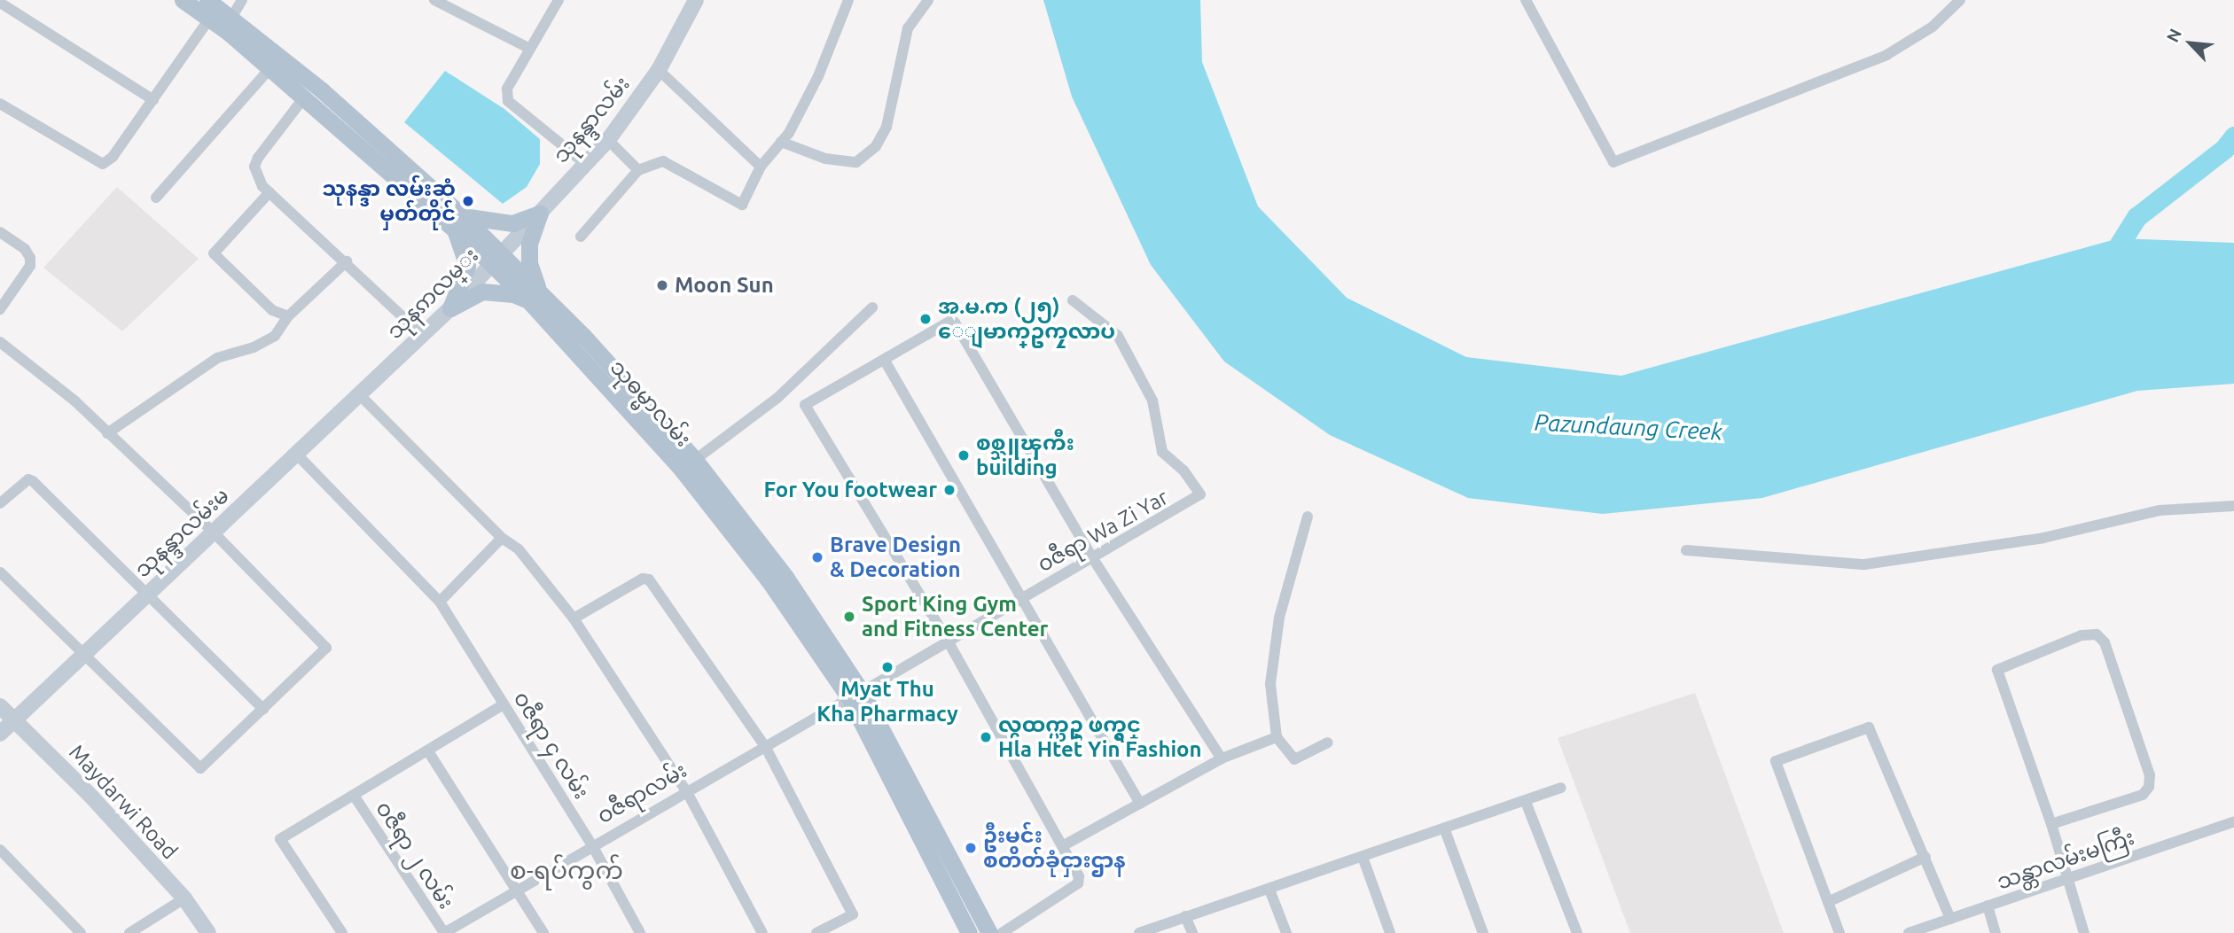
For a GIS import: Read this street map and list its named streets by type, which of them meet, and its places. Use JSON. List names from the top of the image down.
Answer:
{
  "streets": {
    "main road": ["သုဓမ္မာလမ်း"],
    "street": [
      "သုနန္ဒာလမ်း",
      "သုနၵာလမ္း",
      "၀ဇီရာ Wa Zi Yar",
      "သုနန္ဒာလမ်းမ",
      "ဝဇီရာ ၄ လမ်း",
      "ဝဇီရာလမ်း",
      "Maydarwi Road",
      "ဝဇီရာ ၂ လမ်း",
      "သန္တာလမ်းမကြီး"
    ]
  },
  "crossings": [
    ["သုနန္ဒာလမ်း", "သုနၵာလမ္း"],
    ["သုနန္ဒာလမ်း", "သုဓမ္မာလမ်း"],
    ["သုနၵာလမ္း", "သုဓမ္မာလမ်း"],
    ["သုနၵာလမ္း", "သုနန္ဒာလမ်းမ"],
    ["သုဓမ္မာလမ်း", "၀ဇီရာ Wa Zi Yar"],
    ["သုဓမ္မာလမ်း", "ဝဇီရာလမ်း"],
    ["၀ဇီရာ Wa Zi Yar", "ဝဇီရာလမ်း"],
    ["သုနန္ဒာလမ်းမ", "ဝဇီရာ ၄ လမ်း"],
    ["သုနန္ဒာလမ်းမ", "Maydarwi Road"],
    ["ဝဇီရာ ၄ လမ်း", "ဝဇီရာလမ်း"],
    ["ဝဇီရာလမ်း", "ဝဇီရာ ၂ လမ်း"]
  ],
  "districts": ["စ-ရပ်ကွက်"],
  "water": ["Pazundaung Creek"],
  "places": [
    "သုနန္ဒာ လမ်းဆုံ မှတ်တိုင်",
    "Moon Sun",
    "အ.မ.က (၂၅) ေျမာက္ဥကၠလာပ",
    "စစ္သူၾကီး building",
    "For You footwear",
    "Brave Design & Decoration",
    "Sport King Gym and Fitness Center",
    "Myat Thu Kha Pharmacy",
    "လွထက္ယဥ္ ဖက္ရွင္ Hla Htet Yin Fashion",
    "ဦးမင်း စတိတ်ခုံငှားဌာန"
  ],
  "north": "top left"
}
